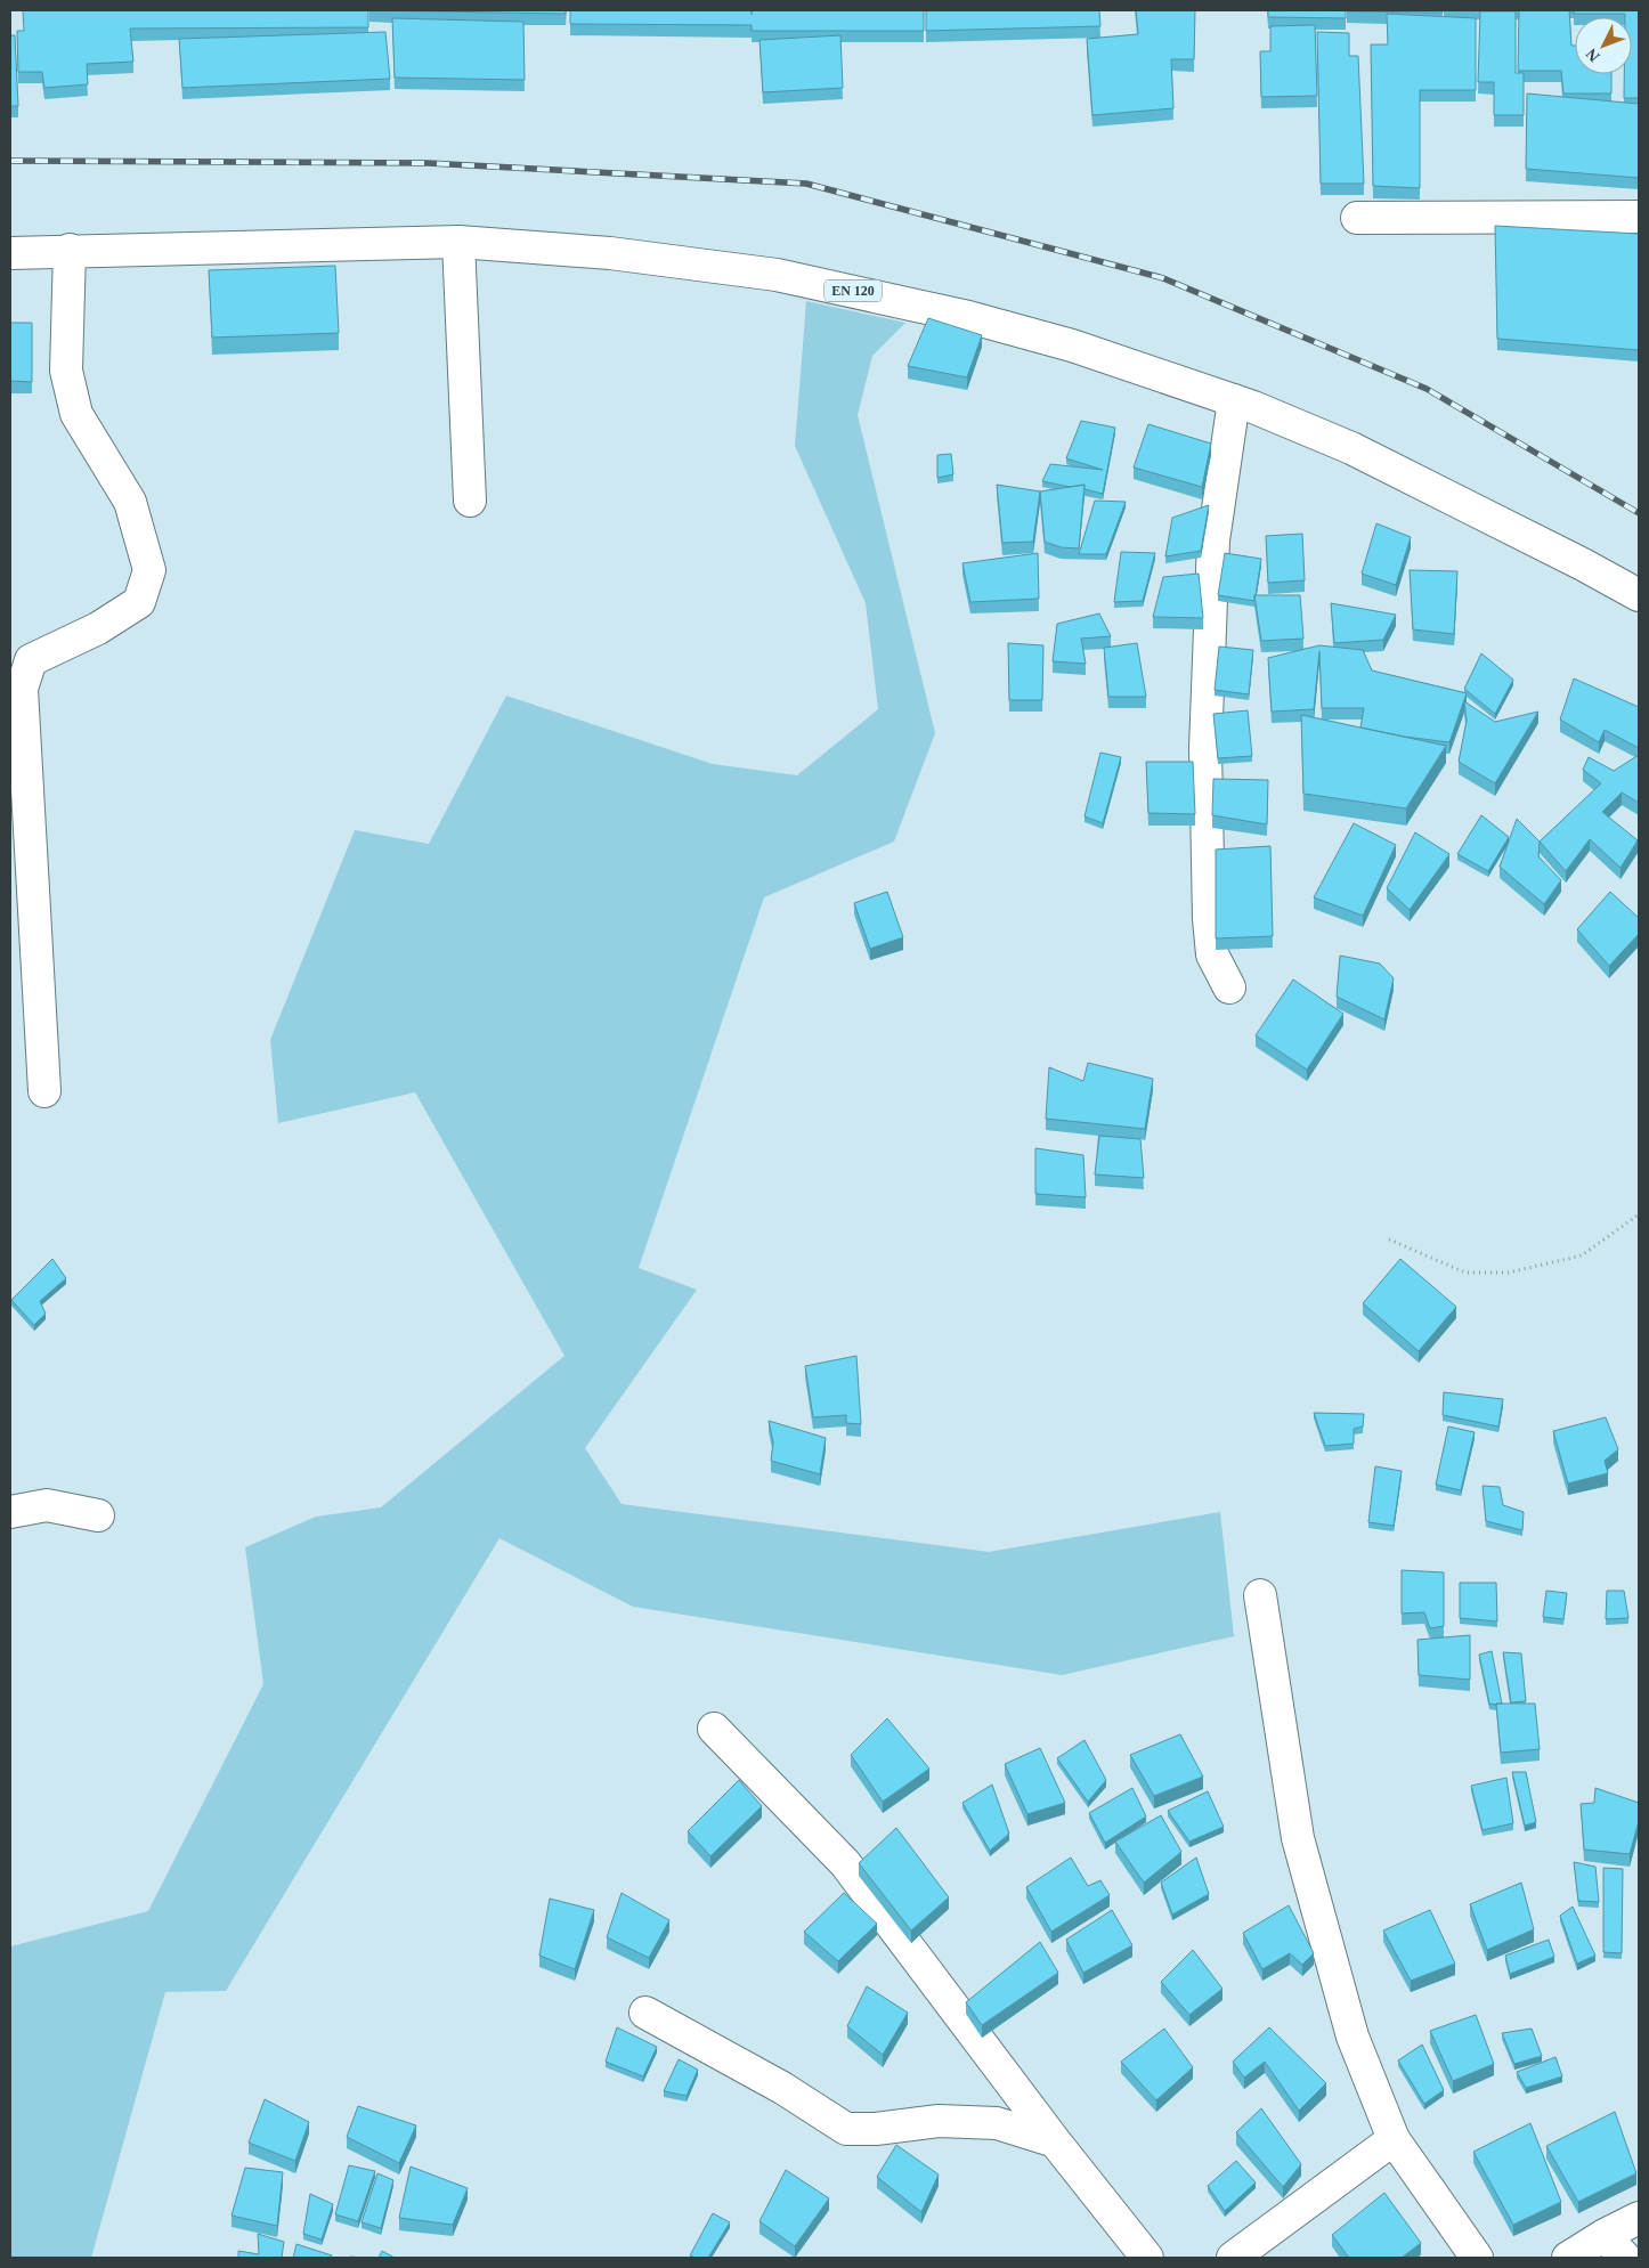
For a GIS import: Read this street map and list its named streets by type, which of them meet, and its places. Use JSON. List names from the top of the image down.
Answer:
{
  "streets": {
    "main road": ["EN 120"]
  },
  "north": "bottom left"
}
